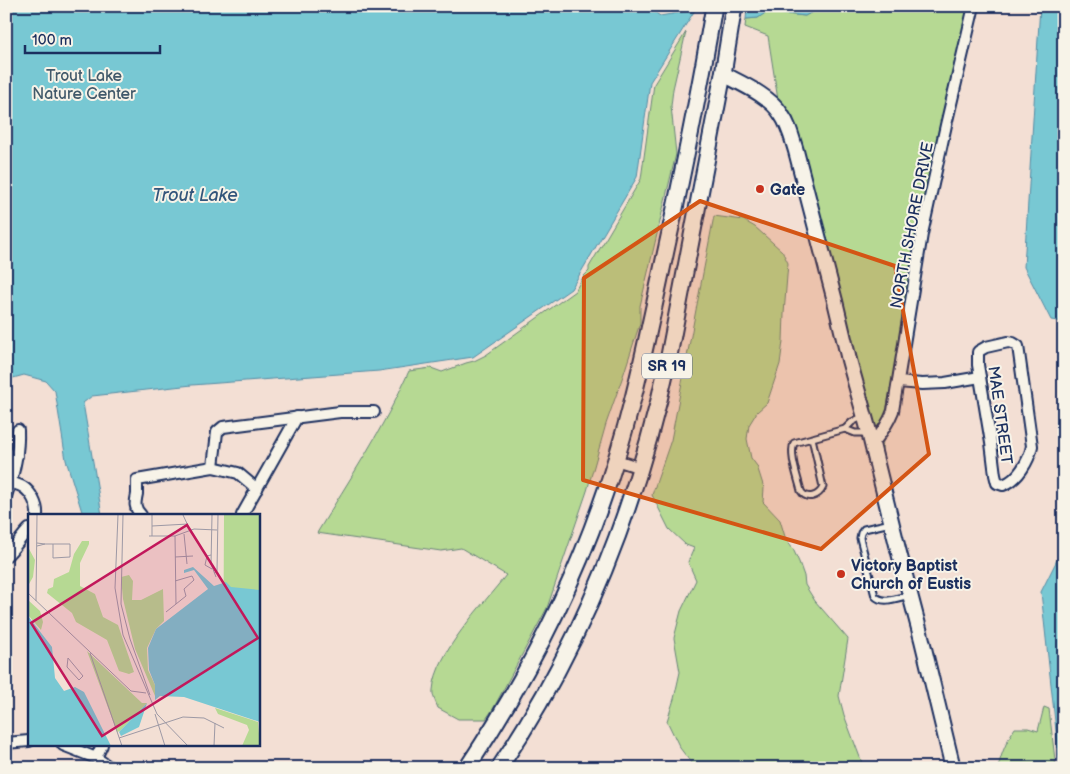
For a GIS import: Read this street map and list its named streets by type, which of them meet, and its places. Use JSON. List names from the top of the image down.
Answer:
{
  "streets": {
    "main road": ["SR 19"],
    "street": ["NORTH SHORE DRIVE", "MAE STREET"]
  },
  "water": ["Trout Lake"],
  "parks": ["Trout Lake Nature Center"],
  "places": ["Gate", "Victory Baptist Church of Eustis"],
  "scale_bar": "100 m"
}
